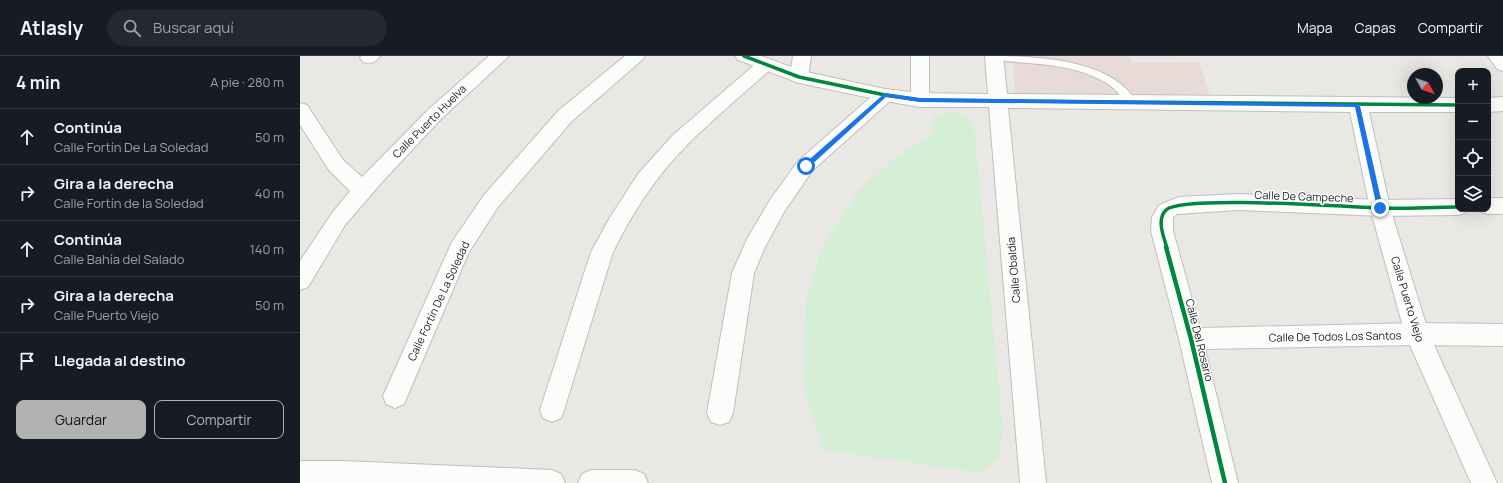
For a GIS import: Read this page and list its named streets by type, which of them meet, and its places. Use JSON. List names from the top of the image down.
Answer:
{
  "streets": {
    "street": [
      "Calle Puerto Huelva",
      "Calle De Campeche",
      "Calle Obaldía",
      "Calle Puerto Viejo",
      "Calle Fortín De La Soledad",
      "Calle De Todos Los Santos",
      "Calle Del Rosario"
    ]
  },
  "crossings": [
    ["Calle De Campeche", "Calle Puerto Viejo"],
    ["Calle De Campeche", "Calle Del Rosario"],
    ["Calle Puerto Viejo", "Calle De Todos Los Santos"],
    ["Calle De Todos Los Santos", "Calle Del Rosario"]
  ],
  "north": "bottom right",
  "page": {
    "header": "Atlasly",
    "search": "Buscar aquí",
    "nav": ["Mapa", "Capas", "Compartir"],
    "heading": ["4 min", "A pie · 280 m"],
    "map_buttons": ["+", "−"],
    "list": [
      ["Continúa", "Calle Fortín De La Soledad", "50 m"],
      ["Gira a la derecha", "Calle Fortín de la Soledad", "40 m"],
      ["Continúa", "Calle Bahía del Salado", "140 m"],
      ["Gira a la derecha", "Calle Puerto Viejo", "50 m"],
      "Llegada al destino"
    ],
    "buttons": ["Guardar", "Compartir"]
  }
}
